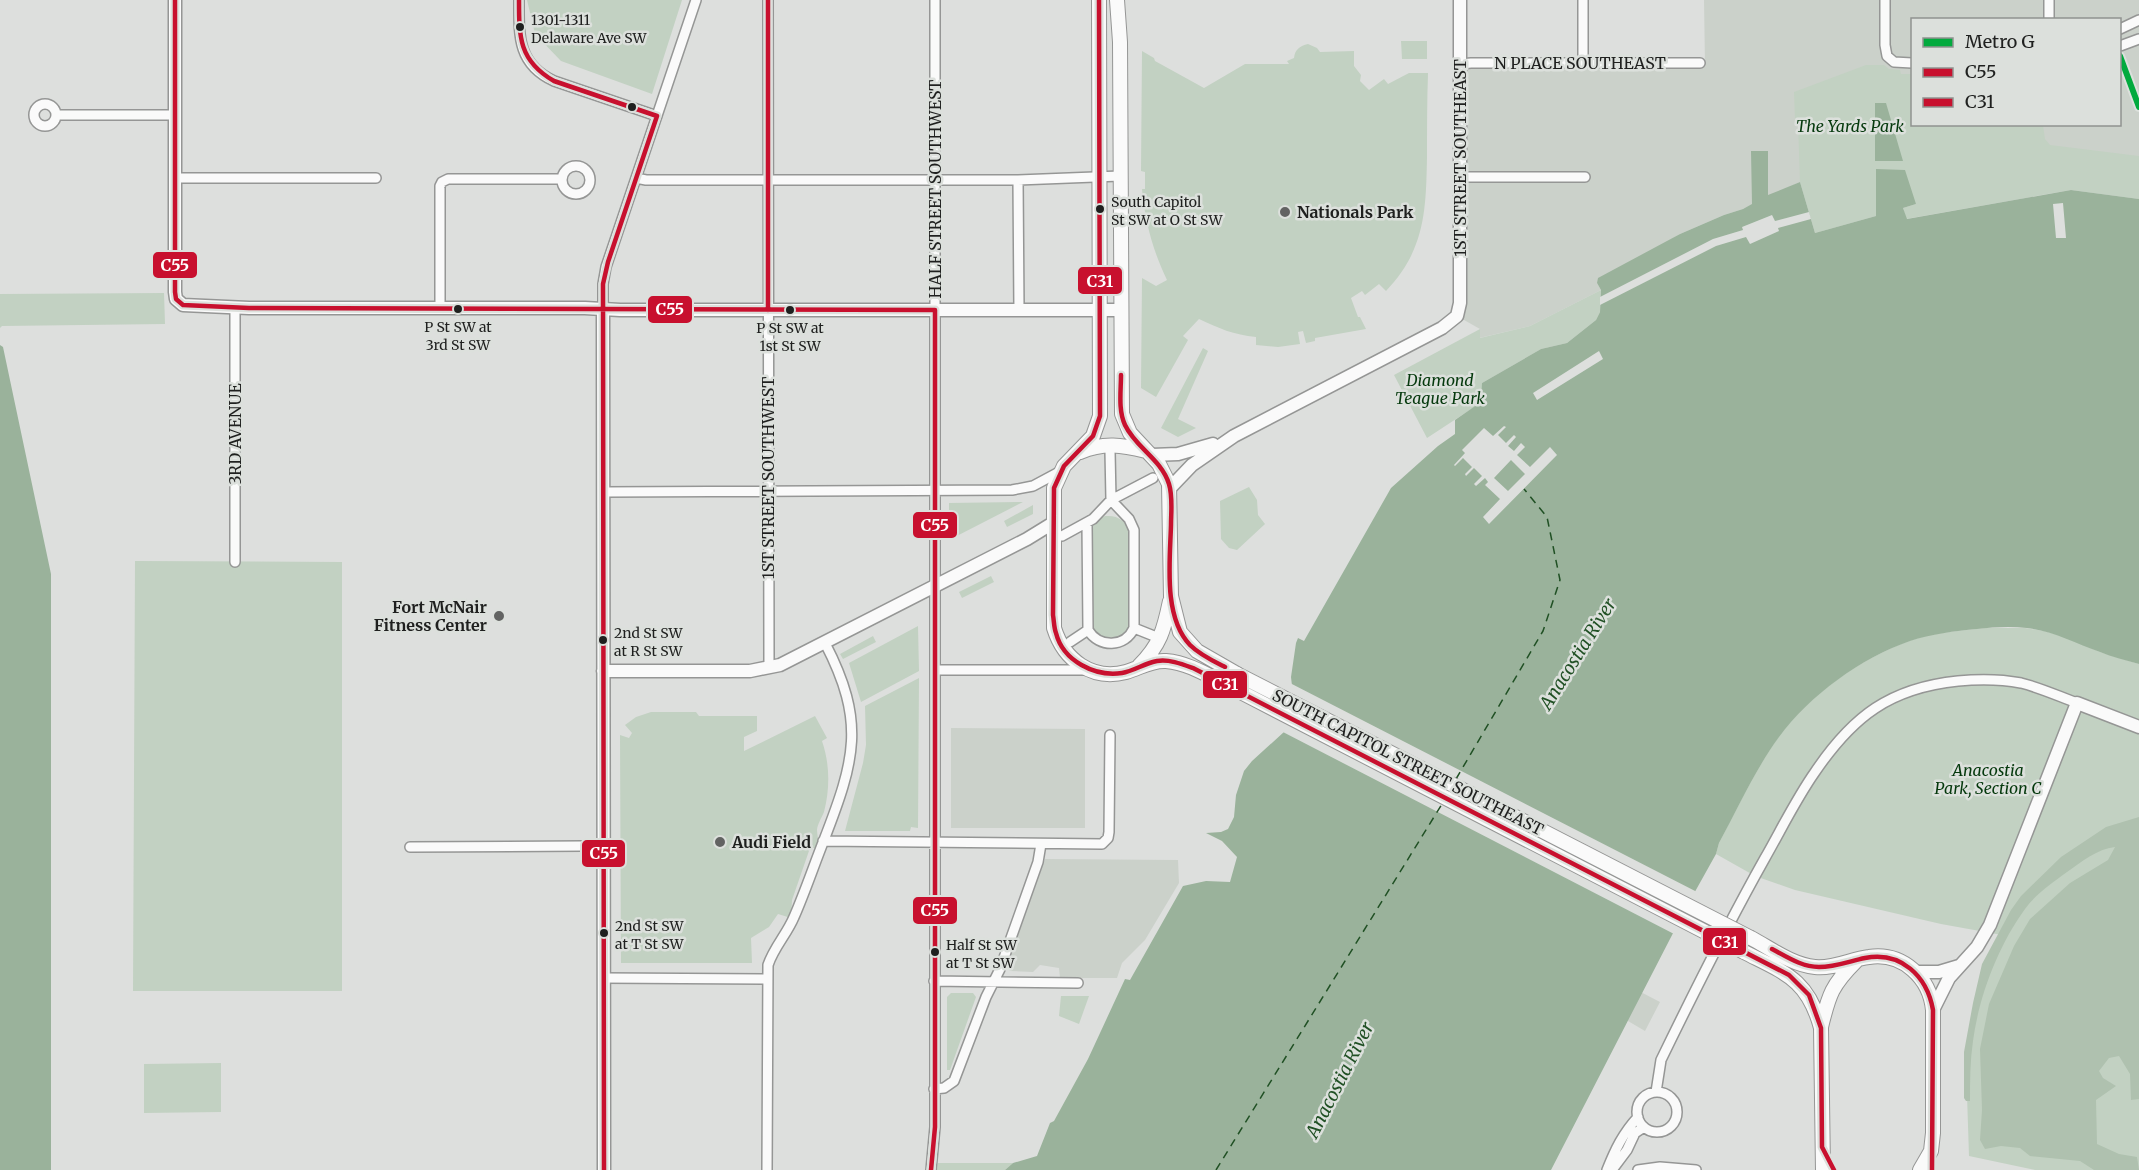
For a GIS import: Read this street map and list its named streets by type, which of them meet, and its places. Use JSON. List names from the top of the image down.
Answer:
{
  "streets": {
    "main road": ["SOUTH CAPITOL STREET SOUTHEAST"],
    "street": [
      "N PLACE SOUTHEAST",
      "1ST STREET SOUTHEAST",
      "HALF STREET SOUTHWEST",
      "3RD AVENUE",
      "1ST STREET SOUTHWEST"
    ]
  },
  "crossings": [
    ["N PLACE SOUTHEAST", "1ST STREET SOUTHEAST"]
  ],
  "water": ["Anacostia River"],
  "parks": ["The Yards Park", "Diamond Teague Park", "Anacostia Park, Section C"],
  "places": [
    "1301-1311 Delaware Ave SW",
    "South Capitol St SW at O St SW",
    "Nationals Park",
    "P St SW at 3rd St SW",
    "P St SW at 1st St SW",
    "Fort McNair Fitness Center",
    "2nd St SW at R St SW",
    "Audi Field",
    "2nd St SW at T St SW",
    "Half St SW at T St SW"
  ],
  "lines": ["transit line C55", "transit line C31", "metro line G"],
  "legend": ["Metro G", "C55", "C31"]
}
